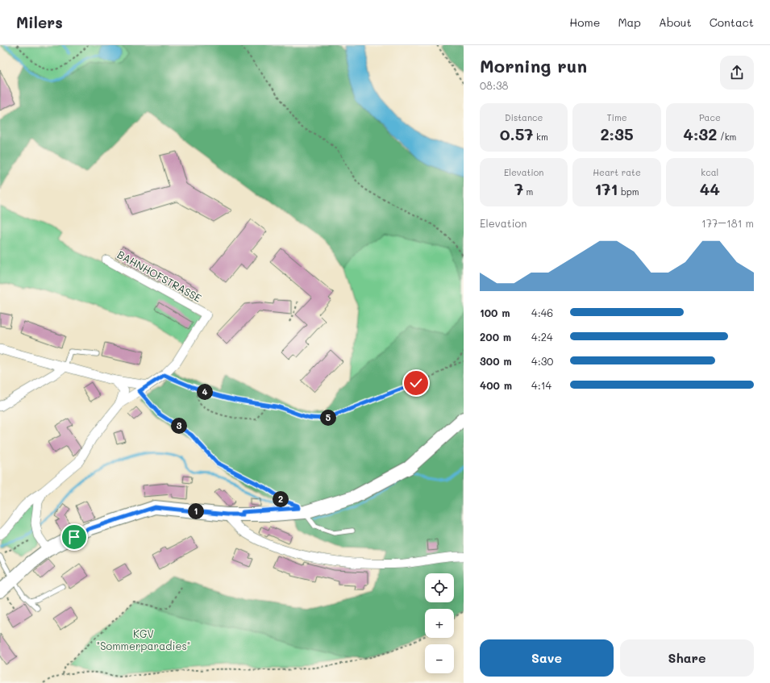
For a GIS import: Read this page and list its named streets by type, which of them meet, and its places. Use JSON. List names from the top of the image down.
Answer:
{
  "streets": {
    "street": ["BAHNHOFSTRASSE"]
  },
  "parks": ["KGV \"Sommerparadies\""],
  "page": {
    "header": "Milers",
    "nav": [
      "Home",
      "Map",
      "About",
      "Contact"
    ],
    "heading": ["Morning run", "08:38"],
    "stats": [
      ["Distance", "0.57 km"],
      ["Time", "2:35"],
      ["Pace", "4:32 /km"],
      ["Elevation", "7 m"],
      ["Heart rate", "171 bpm"],
      ["kcal", "44"]
    ],
    "chart": ["Elevation", "177–181 m"],
    "list": [
      {
        "name": "100 m",
        "note": "4:46"
      },
      {
        "name": "200 m",
        "note": "4:24"
      },
      {
        "name": "300 m",
        "note": "4:30"
      },
      {
        "name": "400 m",
        "note": "4:14"
      }
    ],
    "pins": [
      "4",
      "5",
      "3",
      "2",
      "1"
    ],
    "map_buttons": ["+", "−"],
    "buttons": ["Save", "Share"]
  }
}
